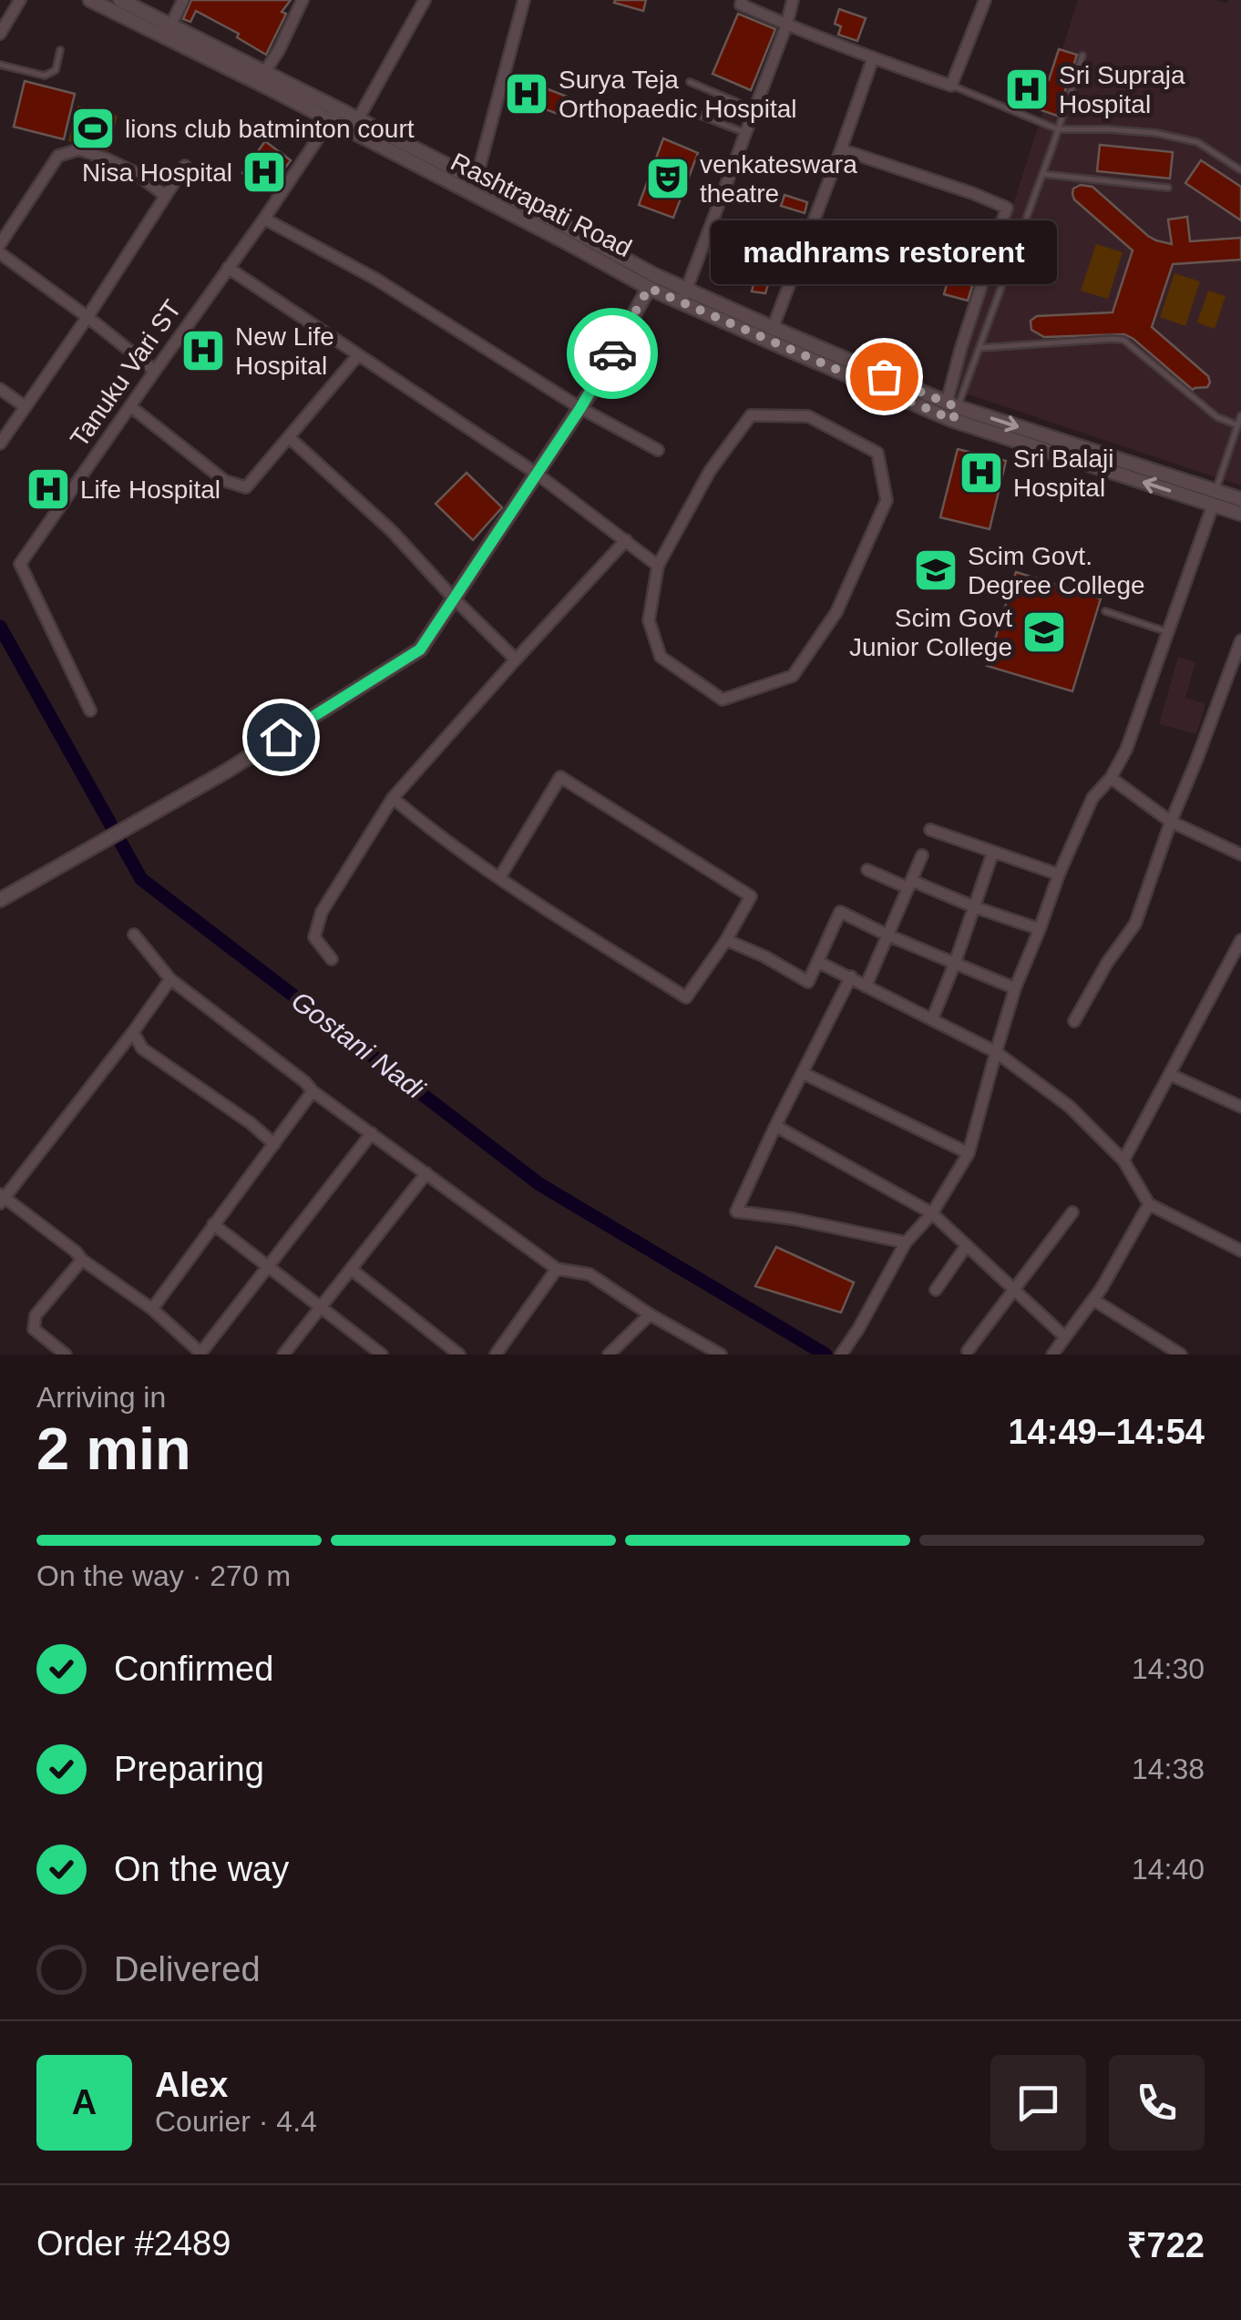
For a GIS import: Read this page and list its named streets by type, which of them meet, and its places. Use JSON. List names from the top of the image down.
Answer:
{
  "streets": {
    "street": ["Rashtrapati Road", "Tanuku Vari ST"]
  },
  "crossings": [
    ["Rashtrapati Road", "Tanuku Vari ST"]
  ],
  "water": ["Gostani Nadi"],
  "places": {
    "hospital": [
      "Sri Supraja Hospital",
      "Surya Teja Orthopaedic Hospital",
      "Nisa Hospital",
      "New Life Hospital",
      "Sri Balaji Hospital",
      "Life Hospital"
    ],
    "sports": ["lions club batminton court"],
    "theatre": ["venkateswara theatre"],
    "other": ["madhrams restorent"],
    "school or university": ["Scim Govt. Degree College", "Scim Govt Junior College"]
  },
  "page": {
    "bubble": "madhrams restorent",
    "heading": ["2 min", "Arriving in", "14:49–14:54"],
    "panel": [
      "Alex",
      "Courier · 4.4",
      "Order #2489",
      "₹722"
    ],
    "bar": "On the way · 270 m",
    "list": [
      ["Confirmed", "14:30"],
      ["Preparing", "14:38"],
      ["On the way", "14:40"],
      "Delivered"
    ],
    "round": "A"
  }
}
